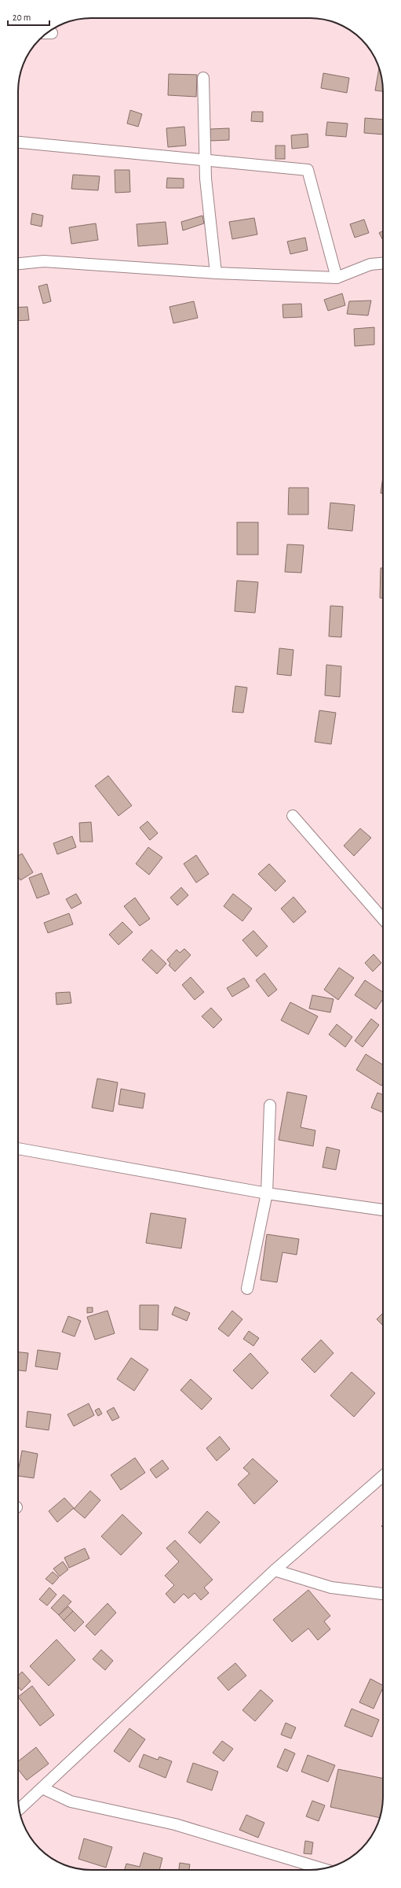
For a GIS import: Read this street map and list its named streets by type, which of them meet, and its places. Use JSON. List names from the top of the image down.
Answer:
{
  "scale_bar": "20 m"
}
